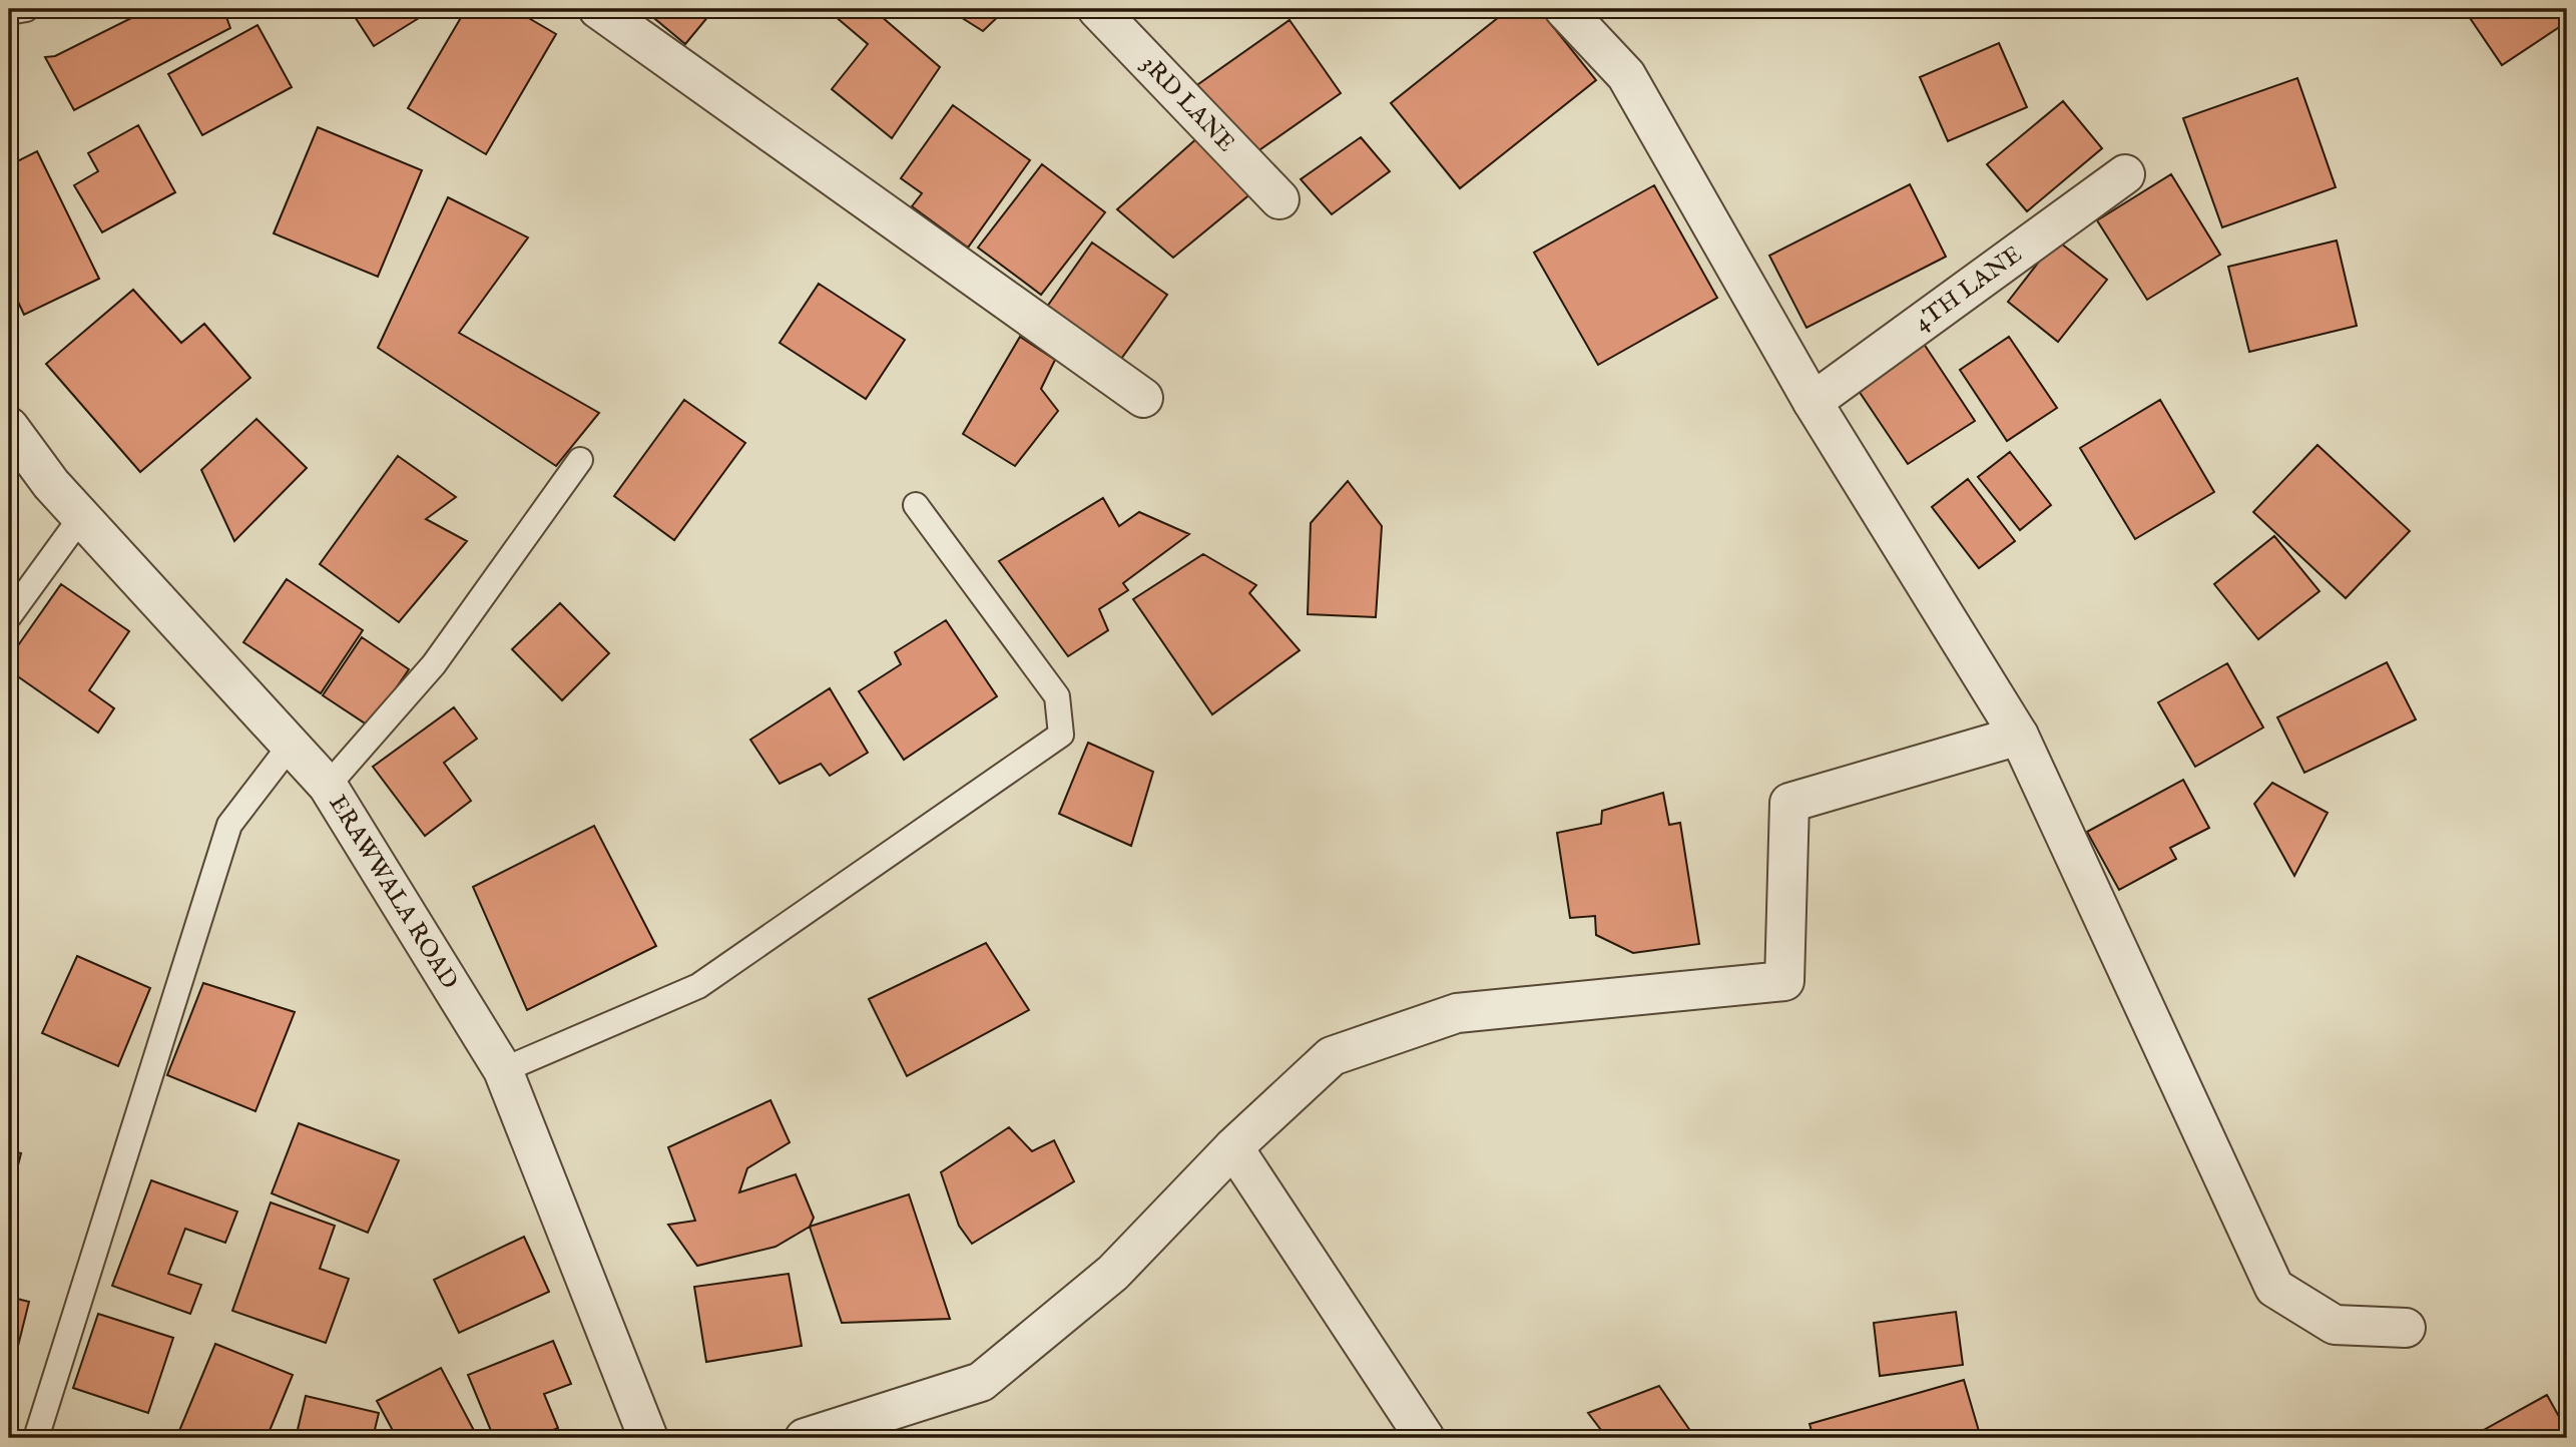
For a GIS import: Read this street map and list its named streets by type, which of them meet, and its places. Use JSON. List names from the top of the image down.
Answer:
{
  "streets": {
    "street": ["3RD LANE", "4TH LANE", "ERAWWALA ROAD"]
  }
}
